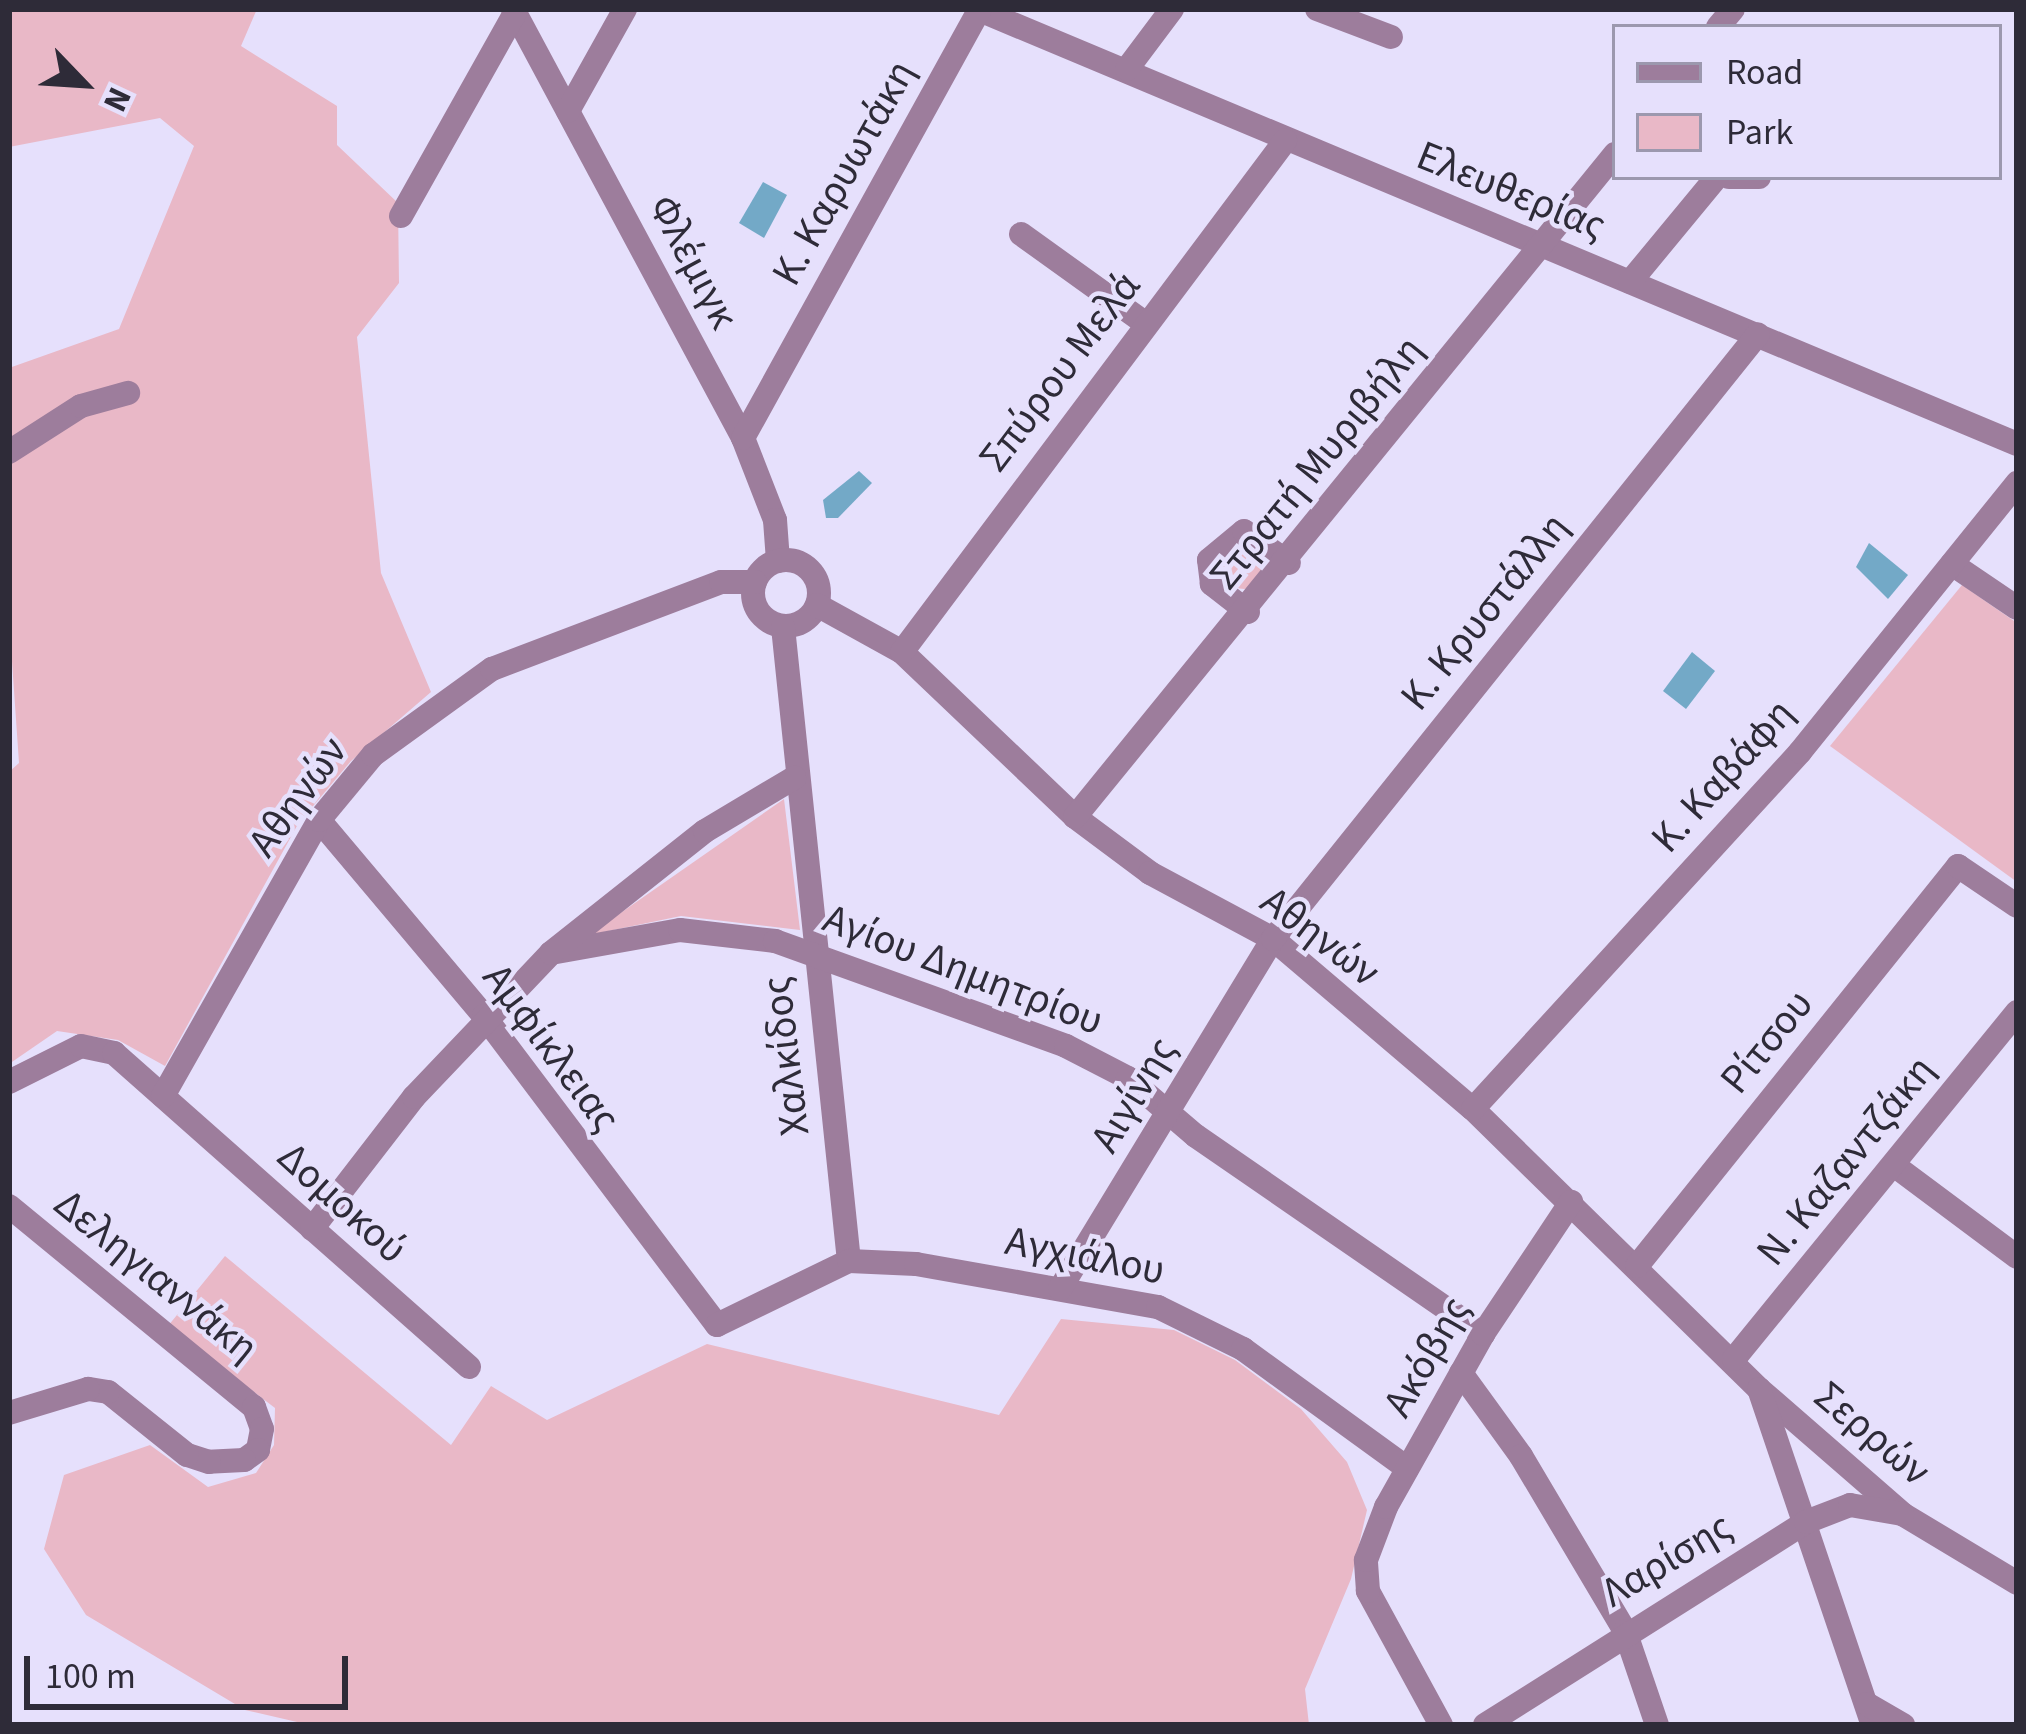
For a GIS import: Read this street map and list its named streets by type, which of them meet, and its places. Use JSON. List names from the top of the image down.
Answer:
{
  "streets": {
    "street": [
      "Κ. Καρυωτάκη",
      "Ελευθερίας",
      "Φλέμιγκ",
      "Σπύρου Μελά",
      "Στρατή Μυριβήλη",
      "Κ. Κρυστάλλη",
      "Κ. Καβάφη",
      "Αθηνών",
      "Αγίου Δημητρίου",
      "Ρίτσου",
      "Αμφίκλειας",
      "Χαλκίδος",
      "Αιγίνης",
      "Ν. Καζαντζάκη",
      "Δομοκού",
      "Αγχιάλου",
      "Δεληγιαννάκη",
      "Ακόβης",
      "Σερρών",
      "Λαρίσης"
    ]
  },
  "crossings": [
    ["Κ. Καρυωτάκη", "Ελευθερίας"],
    ["Κ. Καρυωτάκη", "Φλέμιγκ"],
    ["Ελευθερίας", "Σπύρου Μελά"],
    ["Ελευθερίας", "Στρατή Μυριβήλη"],
    ["Ελευθερίας", "Κ. Κρυστάλλη"],
    ["Φλέμιγκ", "Αθηνών"],
    ["Φλέμιγκ", "Χαλκίδος"],
    ["Σπύρου Μελά", "Αθηνών"],
    ["Στρατή Μυριβήλη", "Αθηνών"],
    ["Κ. Κρυστάλλη", "Αθηνών"],
    ["Κ. Κρυστάλλη", "Αιγίνης"],
    ["Κ. Καβάφη", "Αθηνών"],
    ["Αθηνών", "Ρίτσου"],
    ["Αθηνών", "Αμφίκλειας"],
    ["Αθηνών", "Χαλκίδος"],
    ["Αθηνών", "Αιγίνης"],
    ["Αθηνών", "Δομοκού"],
    ["Αθηνών", "Ακόβης"],
    ["Αθηνών", "Σερρών"],
    ["Αγίου Δημητρίου", "Χαλκίδος"],
    ["Αγίου Δημητρίου", "Αιγίνης"],
    ["Αγίου Δημητρίου", "Ακόβης"],
    ["Αμφίκλειας", "Αγχιάλου"],
    ["Χαλκίδος", "Αγχιάλου"],
    ["Αιγίνης", "Αγχιάλου"],
    ["Ν. Καζαντζάκη", "Σερρών"],
    ["Αγχιάλου", "Ακόβης"],
    ["Σερρών", "Λαρίσης"]
  ],
  "legend": ["Road", "Park"],
  "scale_bar": "100 m",
  "north": "bottom right"
}
